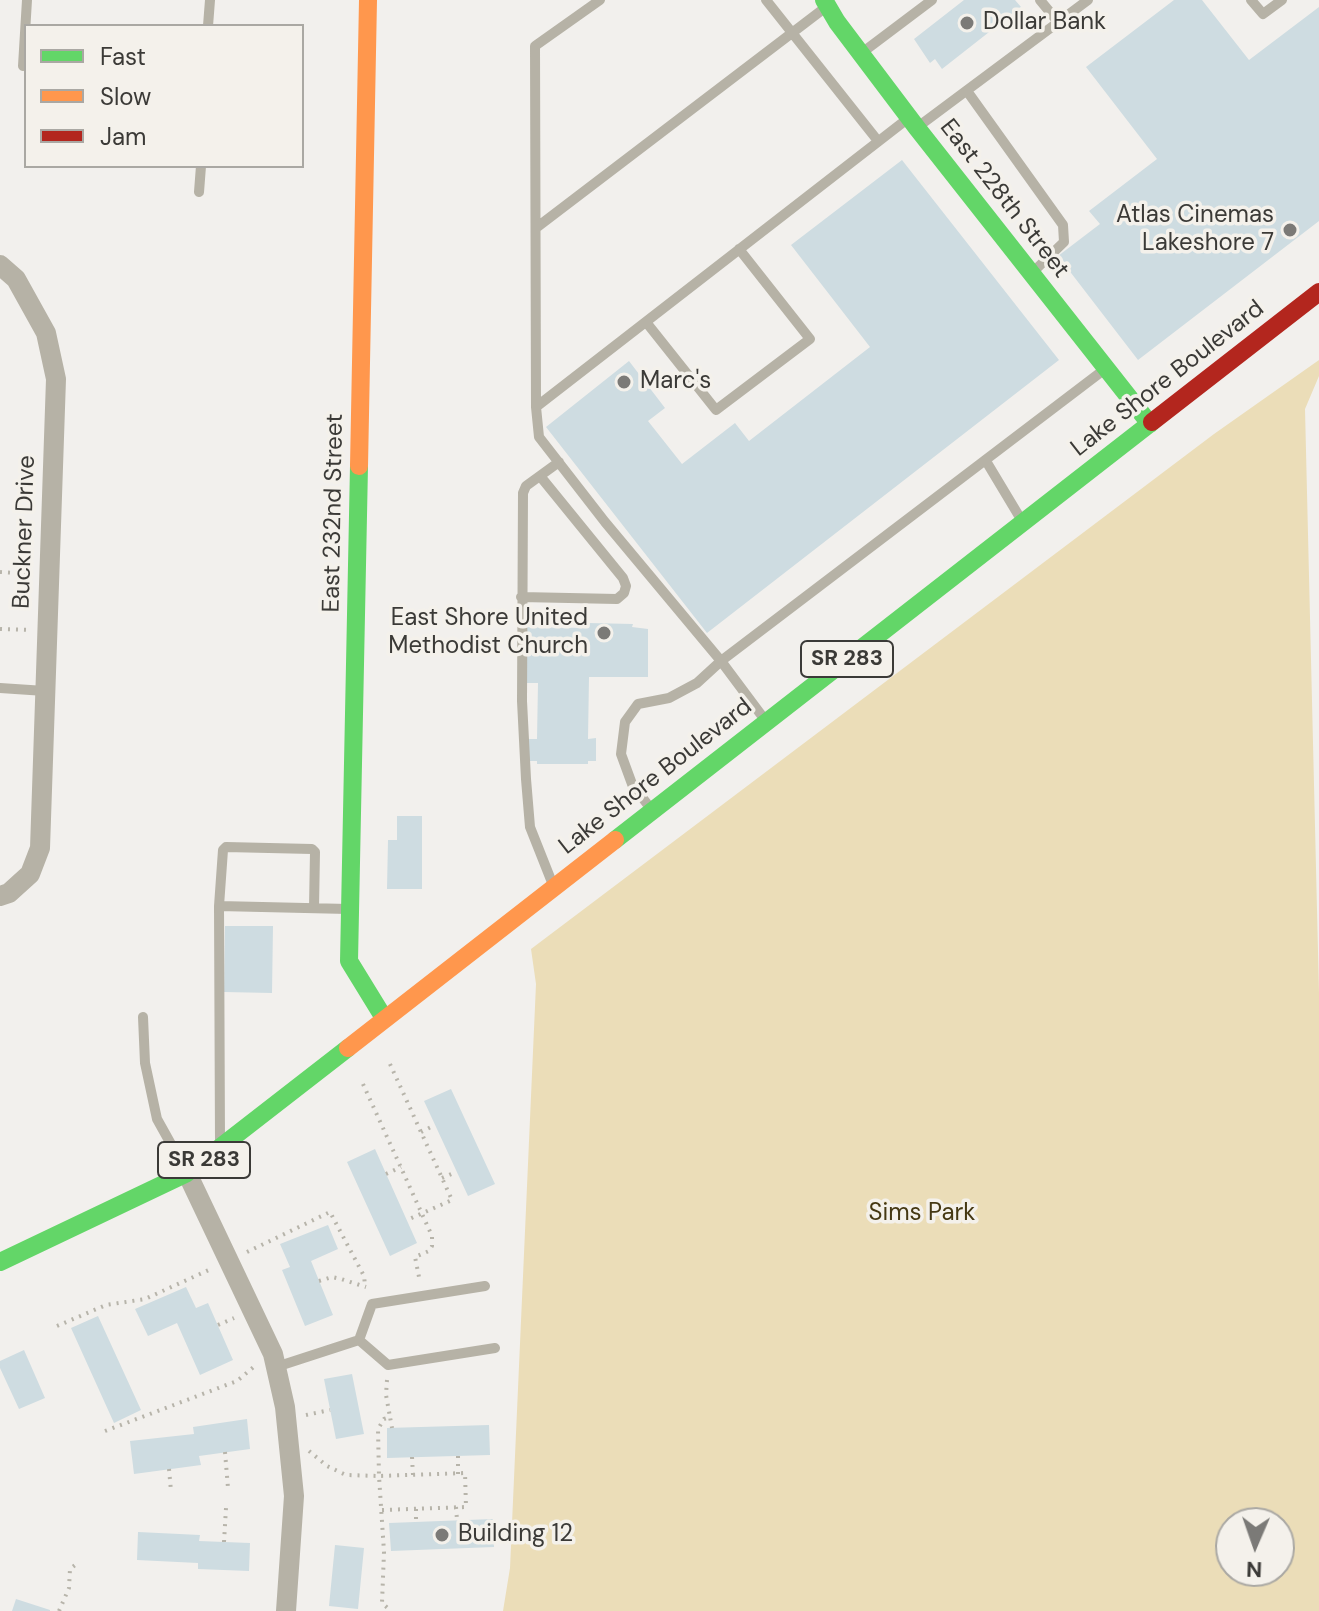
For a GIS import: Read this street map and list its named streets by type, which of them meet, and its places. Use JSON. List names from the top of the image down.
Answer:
{
  "streets": {
    "main road": [
      "East 228th Street",
      "Lake Shore Boulevard",
      "East 232nd Street",
      "SR 283"
    ],
    "street": ["Buckner Drive"]
  },
  "crossings": [
    ["East 228th Street", "Lake Shore Boulevard"],
    ["Lake Shore Boulevard", "East 232nd Street"]
  ],
  "parks": ["Sims Park"],
  "places": [
    "Dollar Bank",
    "Atlas Cinemas Lakeshore 7",
    "Marc's",
    "East Shore United Methodist Church",
    "Building 12"
  ],
  "legend": ["Fast", "Slow", "Jam"],
  "north": "bottom"
}
